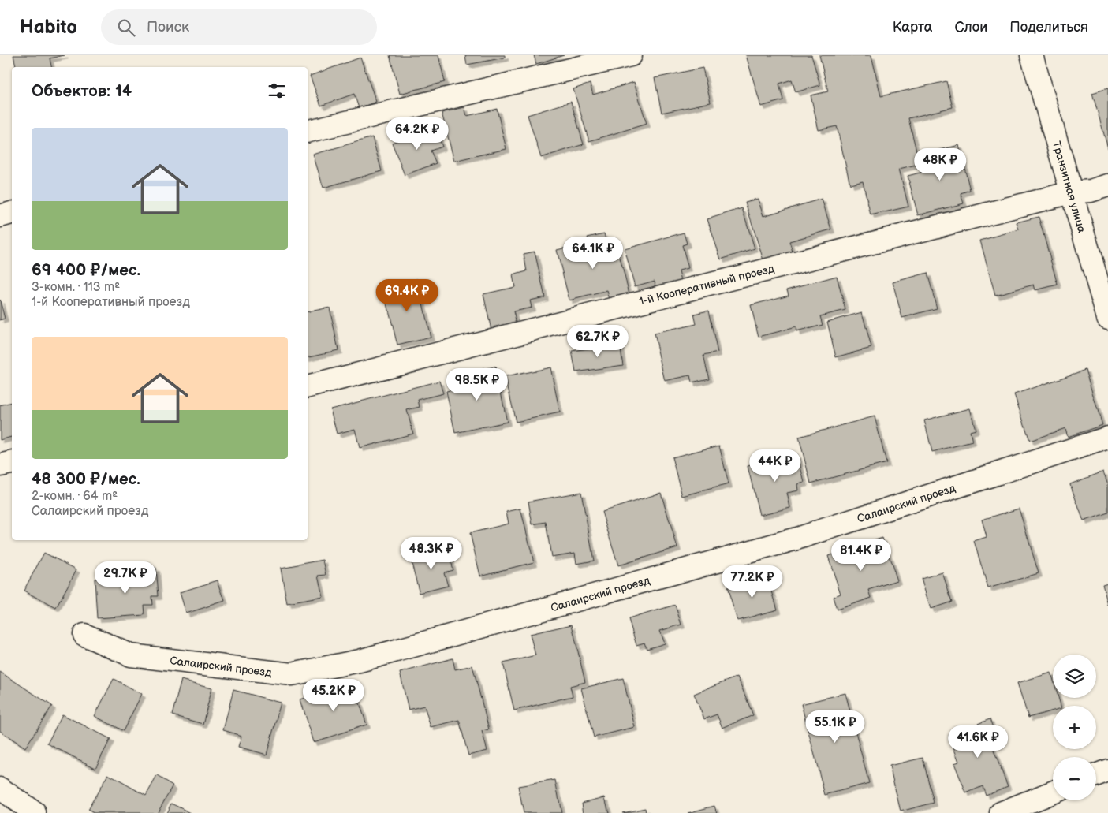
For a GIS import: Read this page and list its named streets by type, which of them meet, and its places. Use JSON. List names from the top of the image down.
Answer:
{
  "streets": {
    "street": ["Транзитная улица", "1-й Кооперативный проезд", "Салаирский проезд"]
  },
  "crossings": [
    ["Транзитная улица", "1-й Кооперативный проезд"]
  ],
  "page": {
    "header": "Habito",
    "search": "Поиск",
    "nav": ["Карта", "Слои", "Поделиться"],
    "heading": "Объектов: 14",
    "list": [
      {
        "name": "69 400 ₽/мес.",
        "note": "3-комн. · 113 m² · 1-й Кооперативный проезд"
      },
      {
        "name": "48 300 ₽/мес.",
        "note": "2-комн. · 64 m² · Салаирский проезд"
      }
    ],
    "price": [
      "64.2K ₽",
      "48K ₽",
      "64.1K ₽",
      "69.4K ₽",
      "62.7K ₽",
      "98.5K ₽",
      "44K ₽",
      "48.3K ₽",
      "81.4K ₽",
      "29.7K ₽",
      "77.2K ₽",
      "45.2K ₽",
      "55.1K ₽",
      "41.6K ₽"
    ],
    "map_buttons": ["+", "−"]
  }
}
